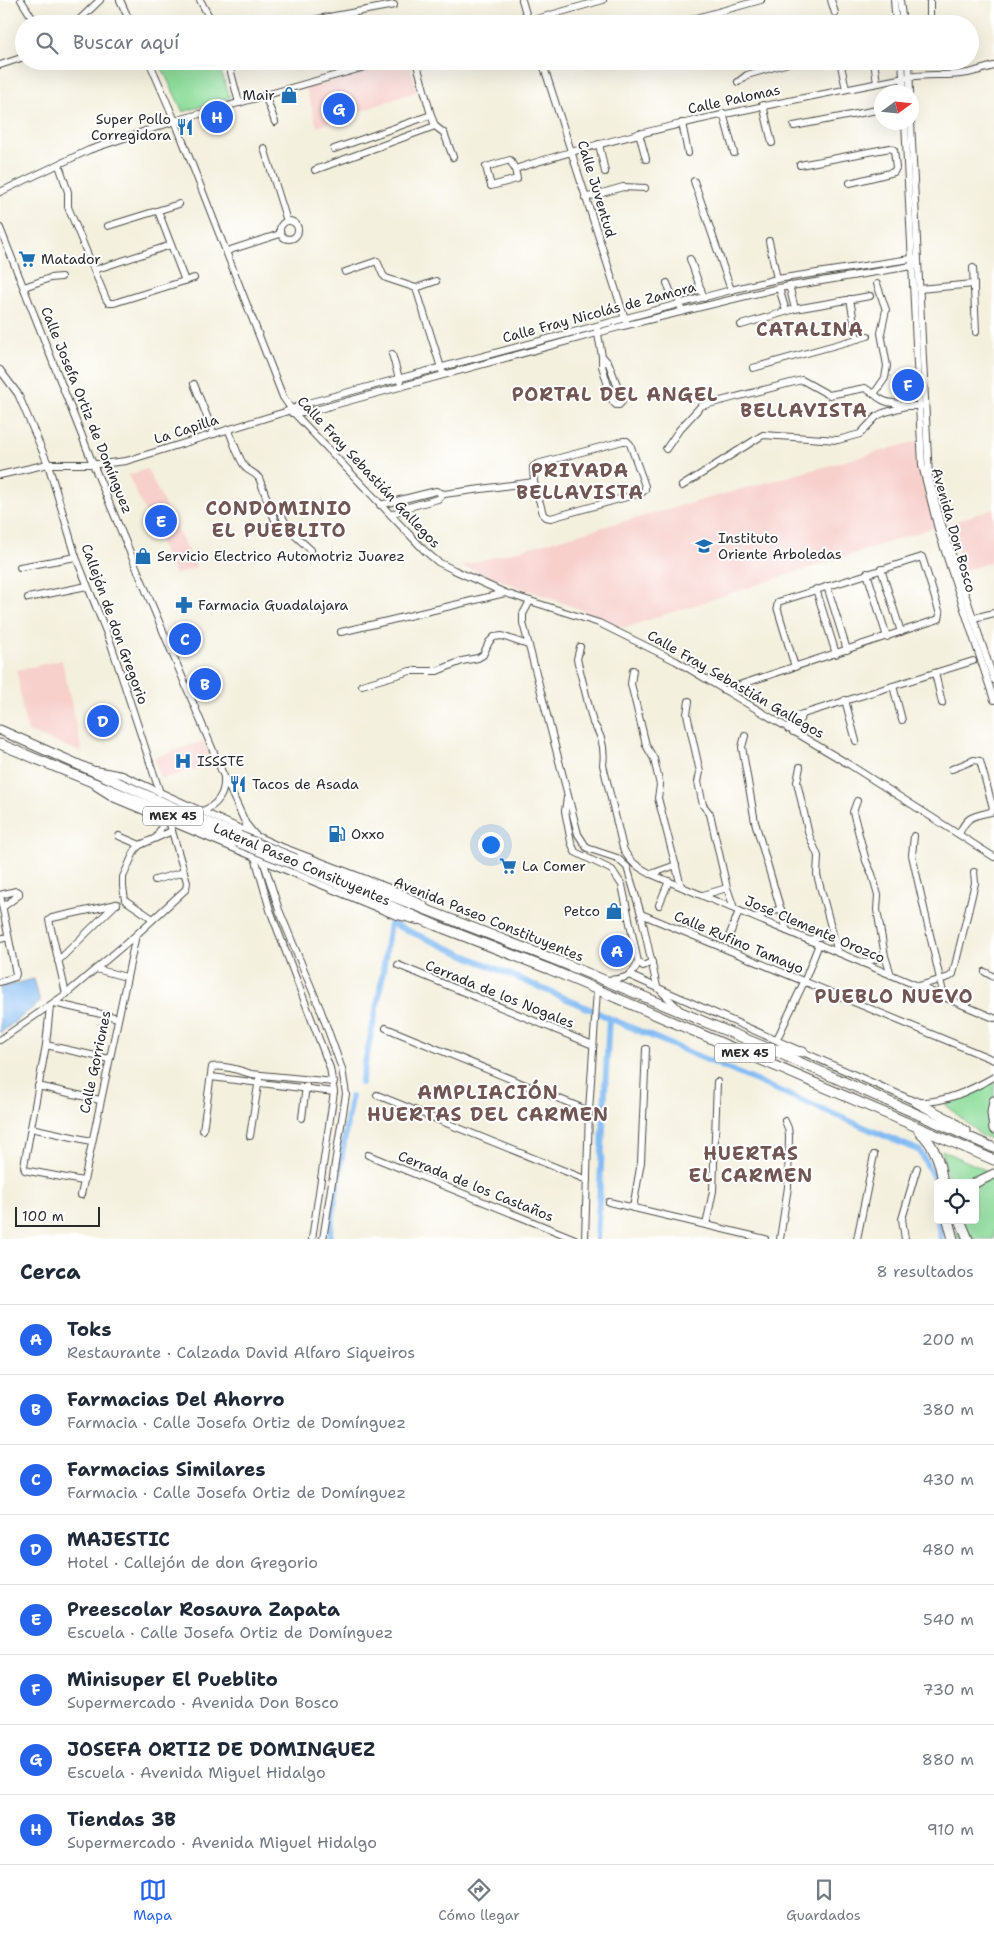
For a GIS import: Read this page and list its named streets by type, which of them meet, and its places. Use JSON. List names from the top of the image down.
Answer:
{
  "streets": {
    "highway": ["MEX 45", "Avenida Paseo Constituyentes"],
    "street": [
      "Calle Palomas",
      "Calle Juventud",
      "Calle Fray Nicolás de Zamora",
      "Calle Josefa Ortiz de Domínguez",
      "La Capilla",
      "Calle Fray Sebastián Gallegos",
      "Avenida Don Bosco",
      "Callejón de don Gregorio",
      "Lateral Paseo Consituyentes",
      "Jose Clemente Orozco",
      "Calle Rufino Tamayo",
      "Cerrada de los Nogales",
      "Calle Gorriones",
      "Cerrada de los Castaños"
    ]
  },
  "crossings": [
    ["Calle Palomas", "Calle Juventud"],
    ["Calle Juventud", "Calle Fray Nicolás de Zamora"],
    ["Calle Fray Nicolás de Zamora", "La Capilla"],
    ["Calle Fray Nicolás de Zamora", "Calle Fray Sebastián Gallegos"],
    ["Calle Fray Nicolás de Zamora", "Avenida Don Bosco"],
    ["Calle Josefa Ortiz de Domínguez", "La Capilla"],
    ["Calle Josefa Ortiz de Domínguez", "Lateral Paseo Consituyentes"],
    ["La Capilla", "Calle Fray Sebastián Gallegos"],
    ["La Capilla", "Callejón de don Gregorio"],
    ["Callejón de don Gregorio", "Lateral Paseo Consituyentes"],
    ["Lateral Paseo Consituyentes", "Avenida Paseo Constituyentes"]
  ],
  "districts": [
    "CATALINA",
    "PORTAL DEL ANGEL",
    "BELLAVISTA",
    "PRIVADA BELLAVISTA",
    "CONDOMINIO EL PUEBLITO",
    "PUEBLO NUEVO",
    "AMPLIACIÓN HUERTAS DEL CARMEN",
    "HUERTAS EL CARMEN"
  ],
  "places": {
    "shop": ["Mair", "Servicio Electrico Automotriz Juarez", "Petco"],
    "restaurant": ["Super Pollo Corregidora", "Tacos de Asada"],
    "supermarket": ["Matador", "La Comer"],
    "school or university": ["Instituto Oriente Arboledas"],
    "pharmacy": ["Farmacia Guadalajara"],
    "hospital": ["ISSSTE"],
    "fuel station": ["Oxxo"]
  },
  "scale_bar": "100 m",
  "north": "right",
  "page": {
    "search": "Buscar aquí",
    "pins": [
      "G",
      "H",
      "F",
      "E",
      "C",
      "B",
      "D",
      "A"
    ],
    "scale": "100 m",
    "heading": ["Cerca", "8 resultados"],
    "list": [
      {
        "mark": "A",
        "name": "Toks",
        "note": "Restaurante · Calzada David Alfaro Siqueiros",
        "value": "200 m"
      },
      {
        "mark": "B",
        "name": "Farmacias Del Ahorro",
        "note": "Farmacia · Calle Josefa Ortiz de Domínguez",
        "value": "380 m"
      },
      {
        "mark": "C",
        "name": "Farmacias Similares",
        "note": "Farmacia · Calle Josefa Ortiz de Domínguez",
        "value": "430 m"
      },
      {
        "mark": "D",
        "name": "MAJESTIC",
        "note": "Hotel · Callejón de don Gregorio",
        "value": "480 m"
      },
      {
        "mark": "E",
        "name": "Preescolar Rosaura Zapata",
        "note": "Escuela · Calle Josefa Ortiz de Domínguez",
        "value": "540 m"
      },
      {
        "mark": "F",
        "name": "Minisuper El Pueblito",
        "note": "Supermercado · Avenida Don Bosco",
        "value": "730 m"
      },
      {
        "mark": "G",
        "name": "JOSEFA ORTIZ DE DOMINGUEZ",
        "note": "Escuela · Avenida Miguel Hidalgo",
        "value": "880 m"
      },
      {
        "mark": "H",
        "name": "Tiendas 3B",
        "note": "Supermercado · Avenida Miguel Hidalgo",
        "value": "910 m"
      }
    ],
    "nav": ["Mapa", "Cómo llegar", "Guardados"]
  }
}
